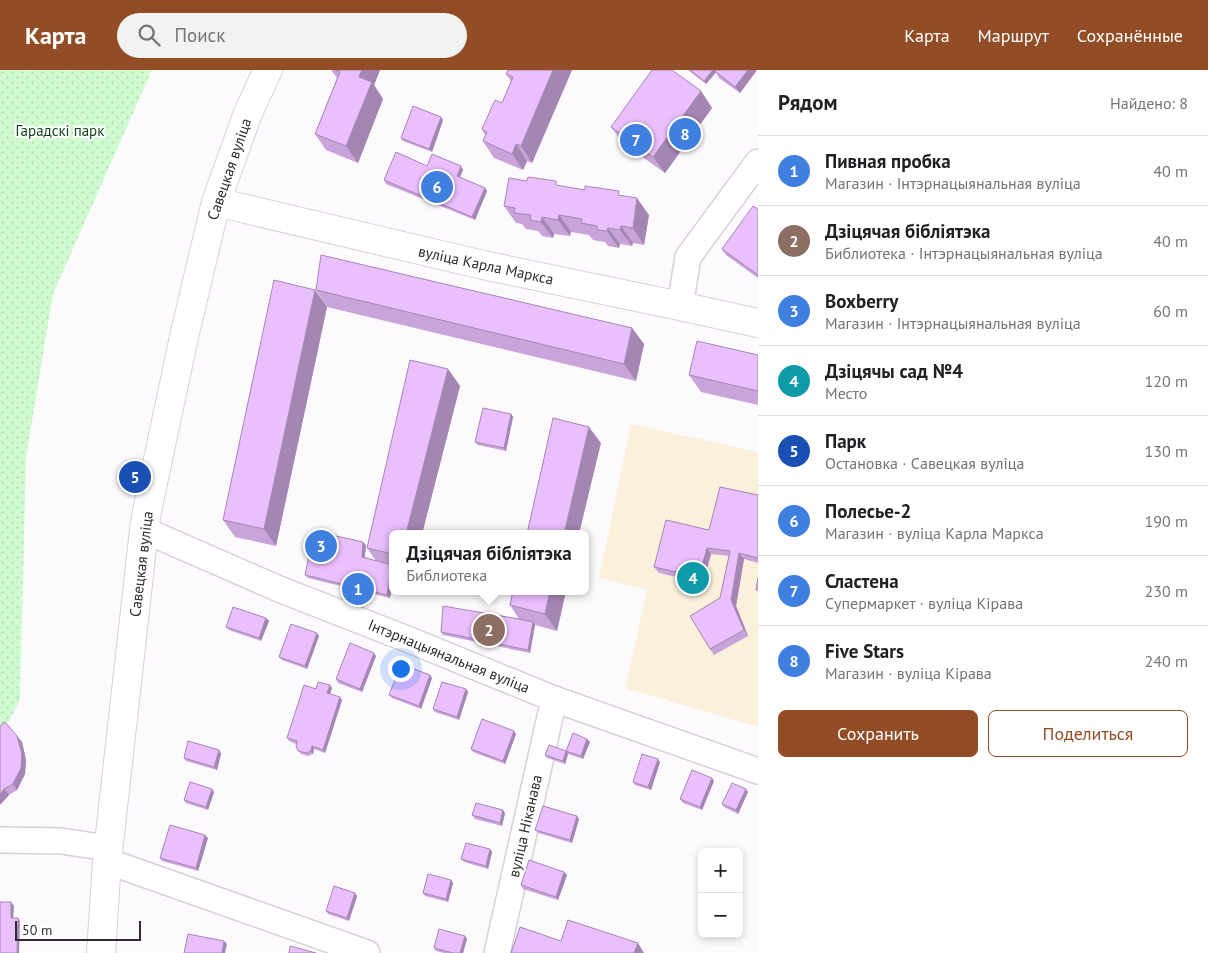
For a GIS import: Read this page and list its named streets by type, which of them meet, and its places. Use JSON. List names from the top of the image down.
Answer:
{
  "streets": {
    "main road": ["Савецкая вуліца", "вуліца Карла Маркса"],
    "street": ["Інтэрнацыянальная вуліца", "вуліца Ніканава"]
  },
  "crossings": [
    ["Савецкая вуліца", "вуліца Карла Маркса"],
    ["Савецкая вуліца", "Інтэрнацыянальная вуліца"],
    ["Інтэрнацыянальная вуліца", "вуліца Ніканава"]
  ],
  "parks": ["Гарадскі парк"],
  "scale_bar": "50 m",
  "page": {
    "header": "Карта",
    "search": "Поиск",
    "nav": ["Карта", "Маршрут", "Сохранённые"],
    "heading": ["Рядом", "Найдено: 8"],
    "pins": [
      "8",
      "7",
      "6",
      "5",
      "3",
      "4",
      "1",
      "2"
    ],
    "list": [
      {
        "mark": "1",
        "name": "Пивная пробка",
        "note": "Магазин · Інтэрнацыянальная вуліца",
        "value": "40 m"
      },
      {
        "mark": "2",
        "name": "Дзіцячая бібліятэка",
        "note": "Библиотека · Інтэрнацыянальная вуліца",
        "value": "40 m"
      },
      {
        "mark": "3",
        "name": "Boxberry",
        "note": "Магазин · Інтэрнацыянальная вуліца",
        "value": "60 m"
      },
      {
        "mark": "4",
        "name": "Дзіцячы сад №4",
        "note": "Место",
        "value": "120 m"
      },
      {
        "mark": "5",
        "name": "Парк",
        "note": "Остановка · Савецкая вуліца",
        "value": "130 m"
      },
      {
        "mark": "6",
        "name": "Полесье-2",
        "note": "Магазин · вуліца Карла Маркса",
        "value": "190 m"
      },
      {
        "mark": "7",
        "name": "Сластена",
        "note": "Супермаркет · вуліца Кірава",
        "value": "230 m"
      },
      {
        "mark": "8",
        "name": "Five Stars",
        "note": "Магазин · вуліца Кірава",
        "value": "240 m"
      }
    ],
    "popup": ["Дзіцячая бібліятэка", "Библиотека"],
    "buttons": ["Сохранить", "Поделиться"],
    "map_buttons": ["+", "−"],
    "scale": "50 m"
  }
}
